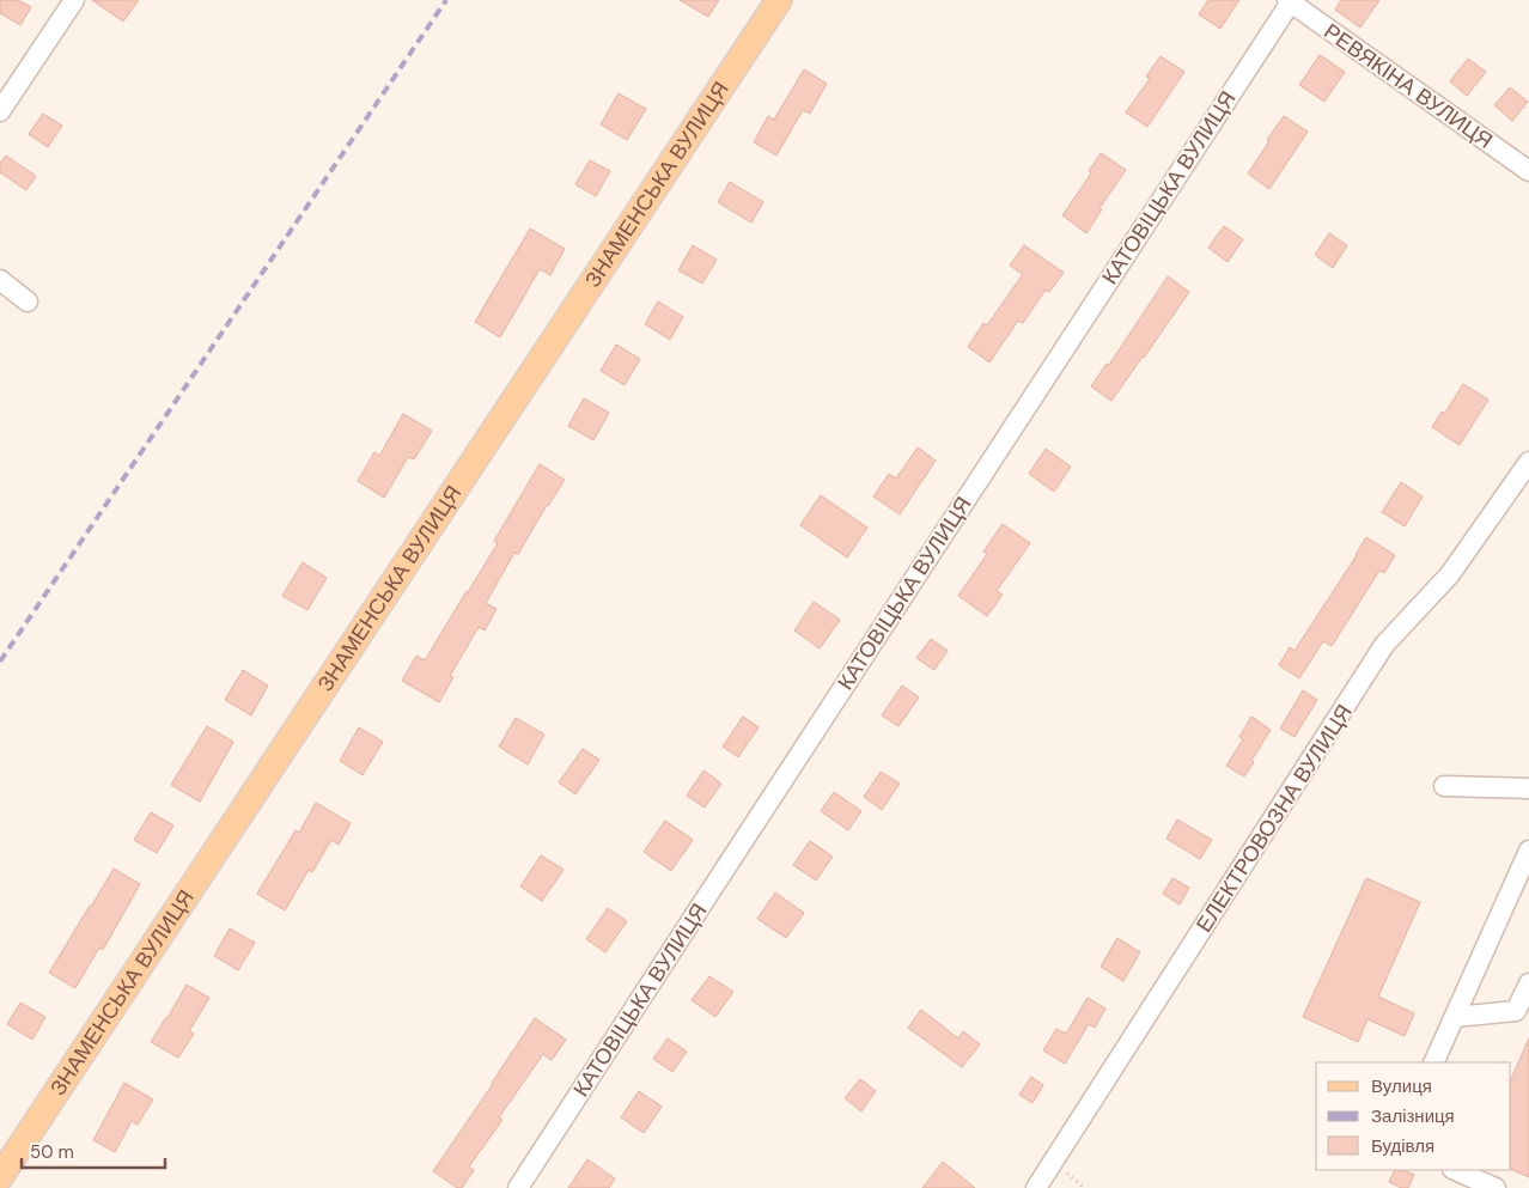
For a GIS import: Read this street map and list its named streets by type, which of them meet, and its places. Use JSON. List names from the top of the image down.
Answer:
{
  "streets": {
    "main road": ["ЗНАМЕНСЬКА ВУЛИЦЯ"],
    "street": ["РЕВЯКІНА ВУЛИЦЯ", "КАТОВІЦЬКА ВУЛИЦЯ", "ЕЛЕКТРОВОЗНА ВУЛИЦЯ"]
  },
  "crossings": [
    ["РЕВЯКІНА ВУЛИЦЯ", "КАТОВІЦЬКА ВУЛИЦЯ"]
  ],
  "legend": ["Вулиця", "Залізниця", "Будівля"],
  "scale_bar": "50 m"
}
